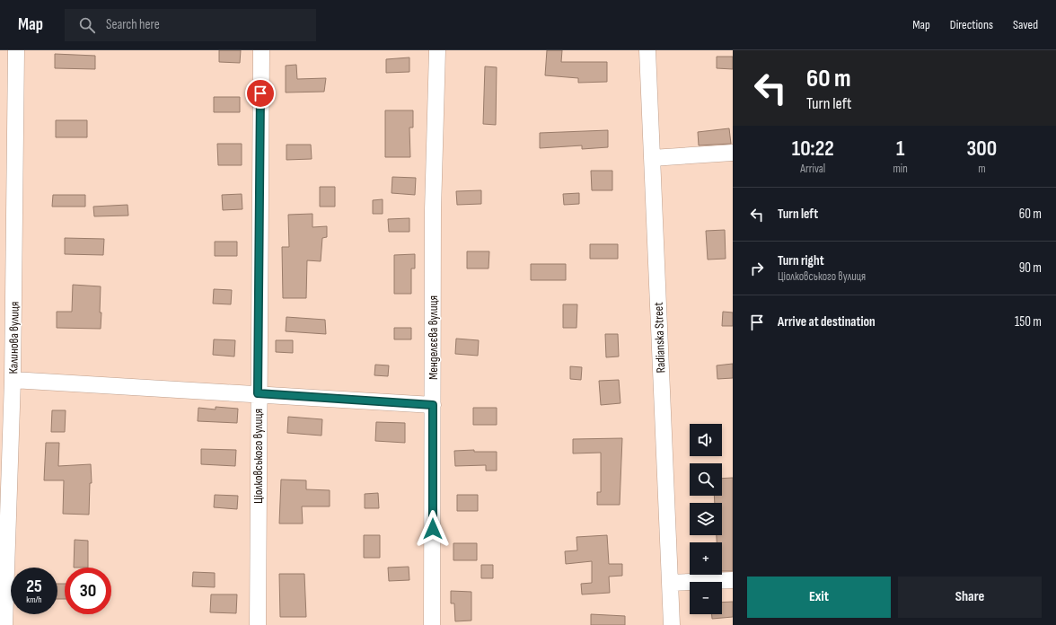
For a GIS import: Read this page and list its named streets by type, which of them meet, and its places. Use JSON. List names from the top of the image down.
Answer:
{
  "streets": {
    "street": [
      "Калинова вулиця",
      "Менделєєва вулиця",
      "Radianska Street",
      "Ціолковського вулиця"
    ]
  },
  "page": {
    "header": "Map",
    "search": "Search here",
    "nav": ["Map", "Directions", "Saved"],
    "turn": ["60 m", "Turn left"],
    "eta": [
      "10:22",
      "Arrival",
      "1",
      "min",
      "300",
      "m"
    ],
    "list": [
      {
        "name": "Turn left",
        "value": "60 m"
      },
      {
        "name": "Turn right",
        "note": "Ціолковського вулиця",
        "value": "90 m"
      },
      {
        "name": "Arrive at destination",
        "value": "150 m"
      }
    ],
    "map_buttons": ["+", "−"],
    "speed": "25 km/h",
    "limit": "30",
    "buttons": ["Exit", "Share"]
  }
}
